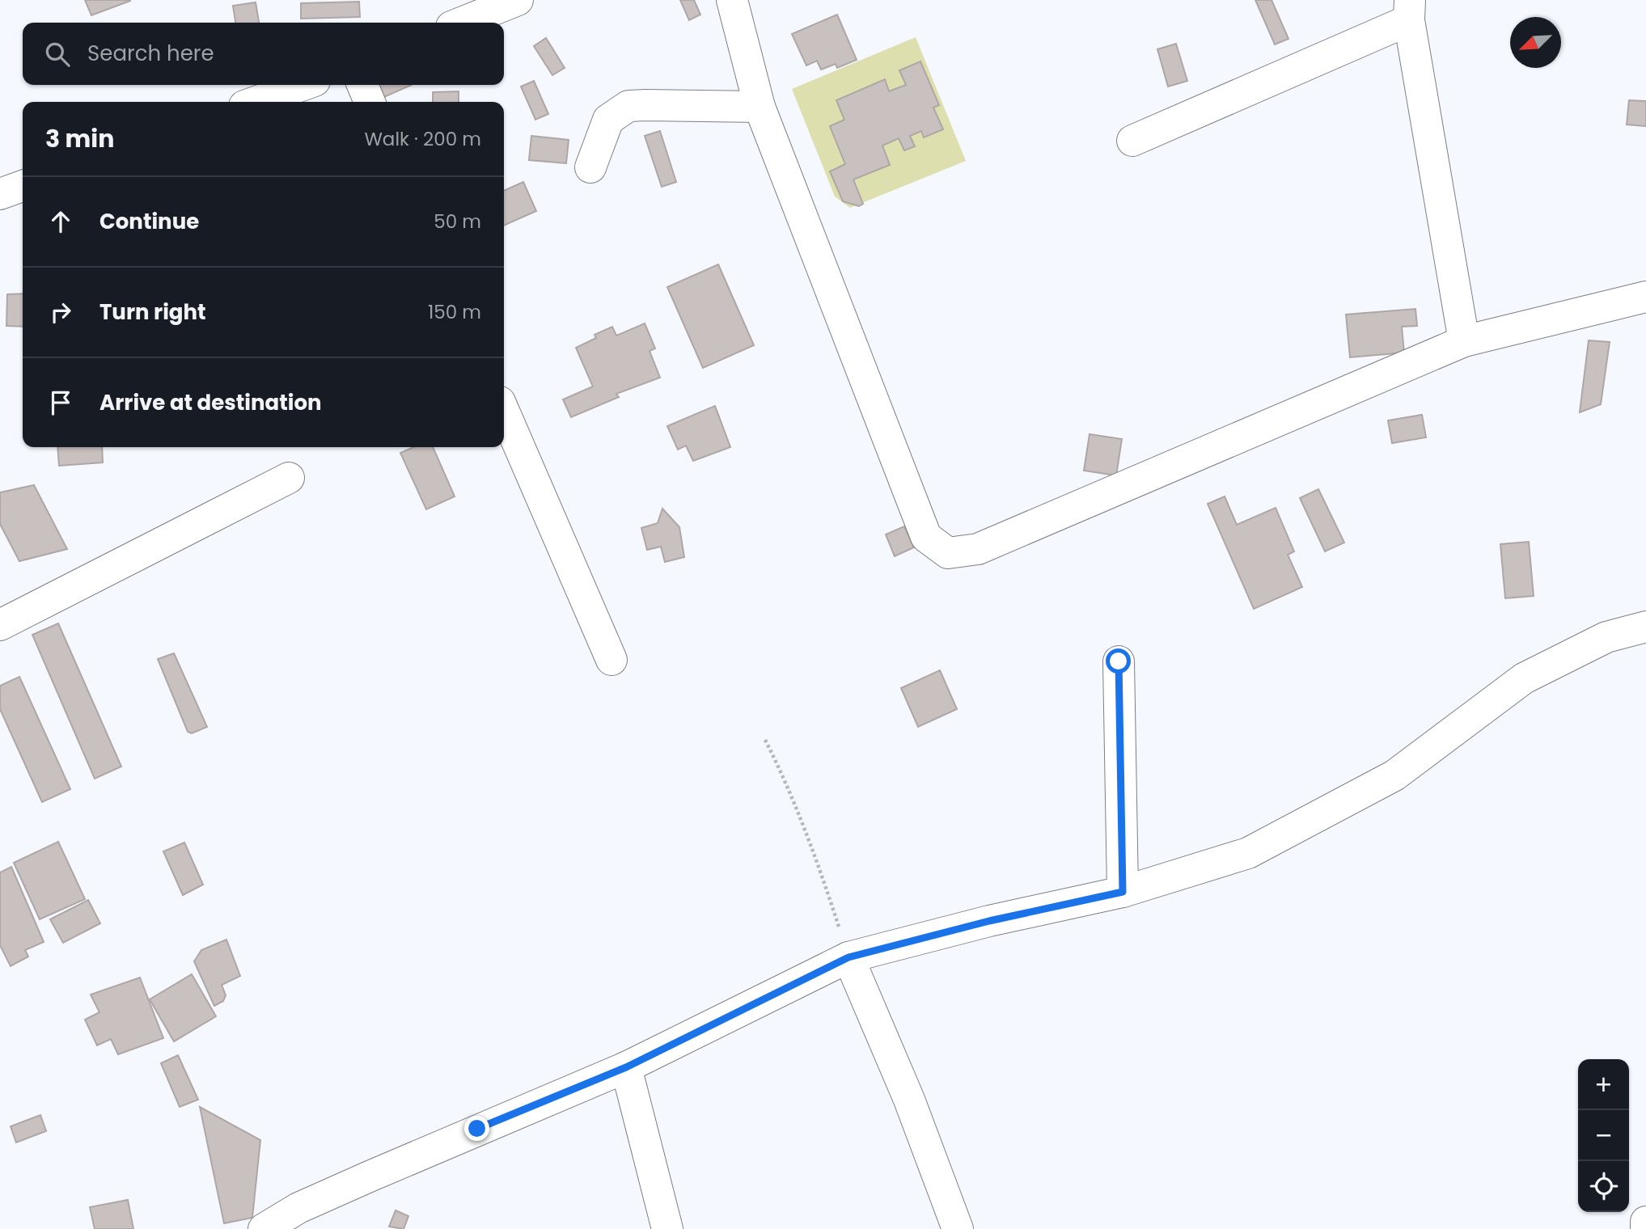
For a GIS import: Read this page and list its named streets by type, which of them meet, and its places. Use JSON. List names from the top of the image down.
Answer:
{
  "north": "bottom left",
  "page": {
    "search": "Search here",
    "heading": ["3 min", "Walk · 200 m"],
    "list": [
      ["Continue", "50 m"],
      ["Turn right", "150 m"],
      "Arrive at destination"
    ],
    "map_buttons": ["+", "−"]
  }
}
